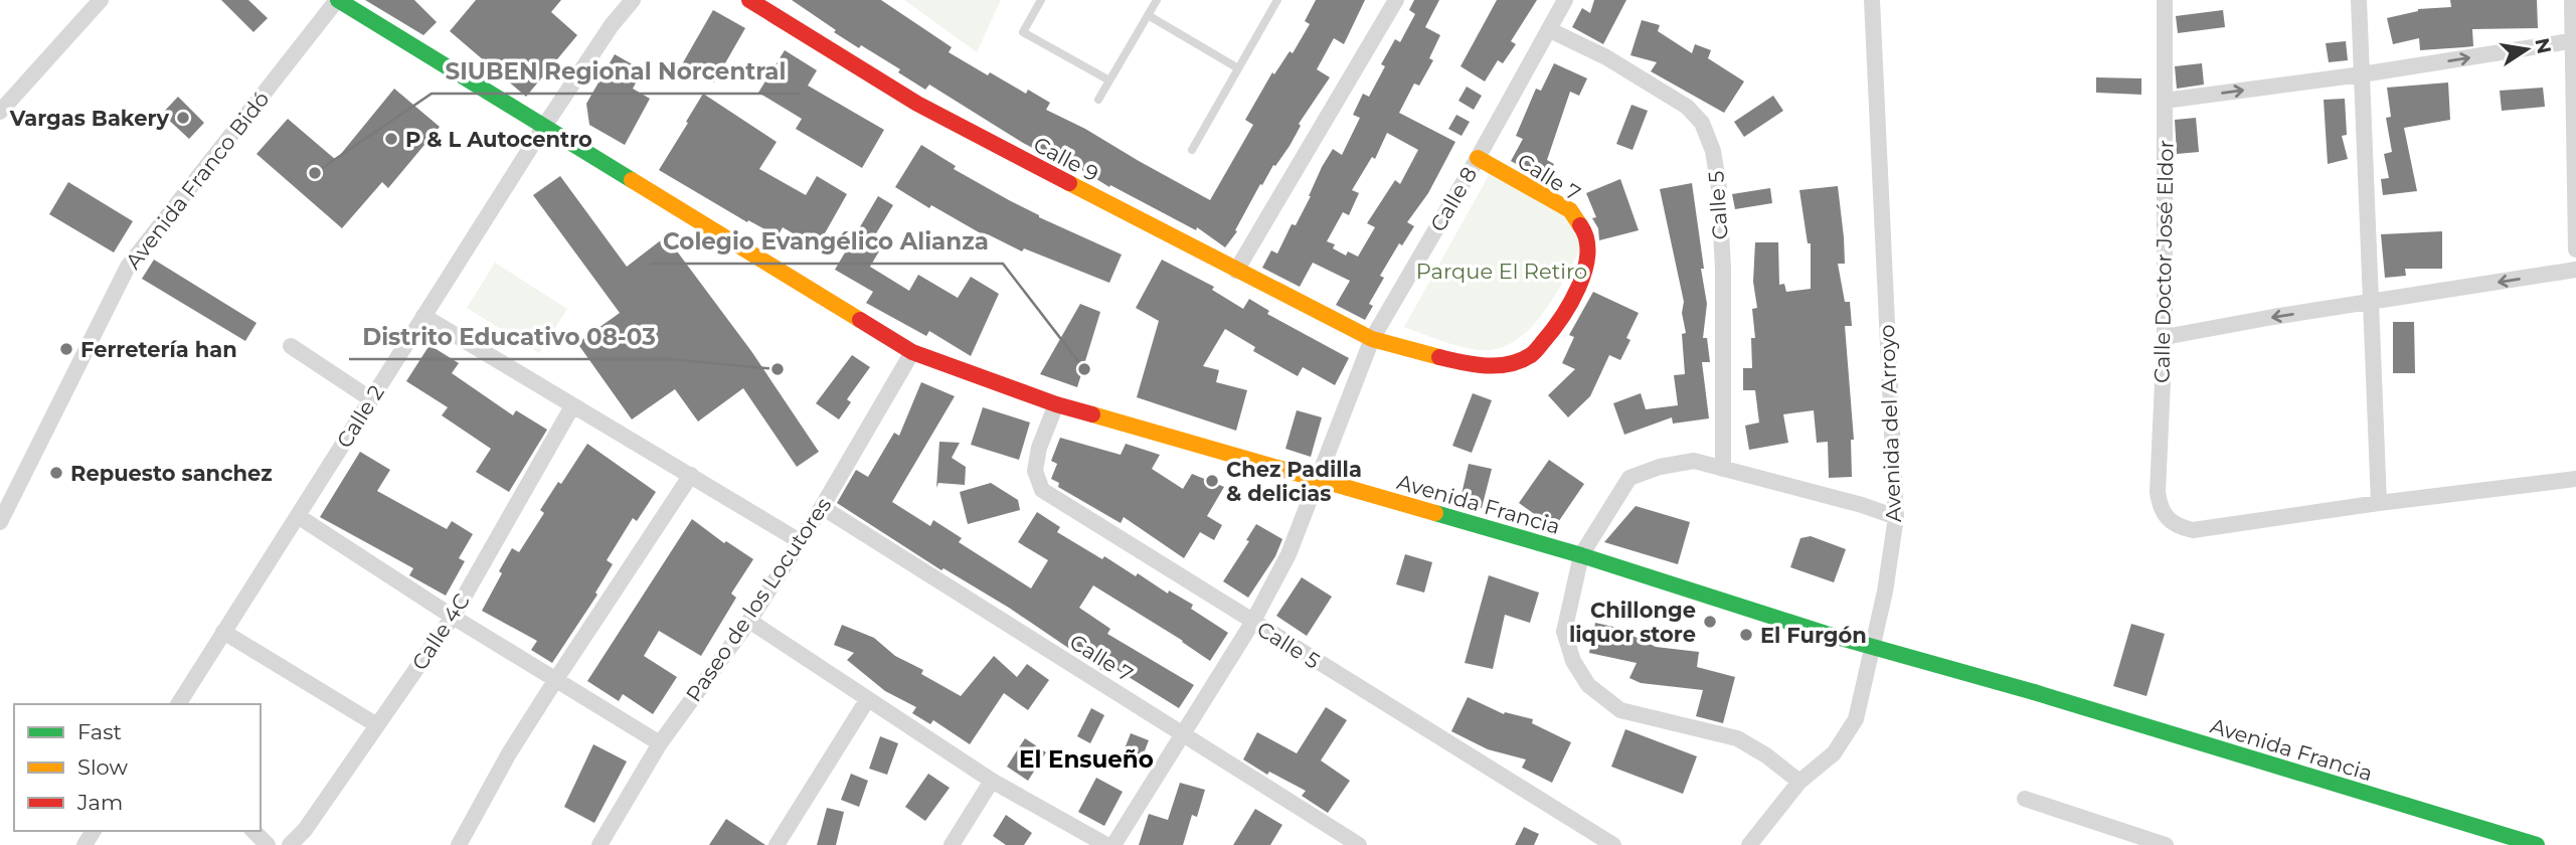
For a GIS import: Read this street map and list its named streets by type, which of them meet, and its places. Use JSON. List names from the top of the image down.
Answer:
{
  "streets": {
    "main road": ["Calle 9", "Calle 7", "Avenida Francia"],
    "street": [
      "Avenida Franco Bidó",
      "Calle 8",
      "Calle 5",
      "Calle Doctor José Eldor",
      "Calle 2",
      "Avenida del Arroyo",
      "Paseo de los Locutores",
      "Calle 4C"
    ]
  },
  "crossings": [
    ["Calle 9", "Calle 7"],
    ["Calle 9", "Calle 8"],
    ["Calle 7", "Calle 8"],
    ["Calle 7", "Paseo de los Locutores"],
    ["Avenida Franco Bidó", "Avenida Francia"],
    ["Calle 8", "Calle 5"],
    ["Calle 8", "Avenida Francia"],
    ["Calle 5", "Avenida Francia"],
    ["Calle 2", "Avenida Francia"],
    ["Avenida Francia", "Paseo de los Locutores"]
  ],
  "districts": ["El Ensueño"],
  "parks": ["Parque El Retiro"],
  "places": [
    "Vargas Bakery",
    "P & L Autocentro",
    "SIUBEN Regional Norcentral",
    "Ferretería han",
    "Distrito Educativo 08-03",
    "Colegio Evangélico Alianza",
    "Repuesto sanchez",
    "Chez Padilla & delicias",
    "Chillonge liquor store",
    "El Furgón"
  ],
  "legend": ["Fast", "Slow", "Jam"],
  "north": "right"
}
